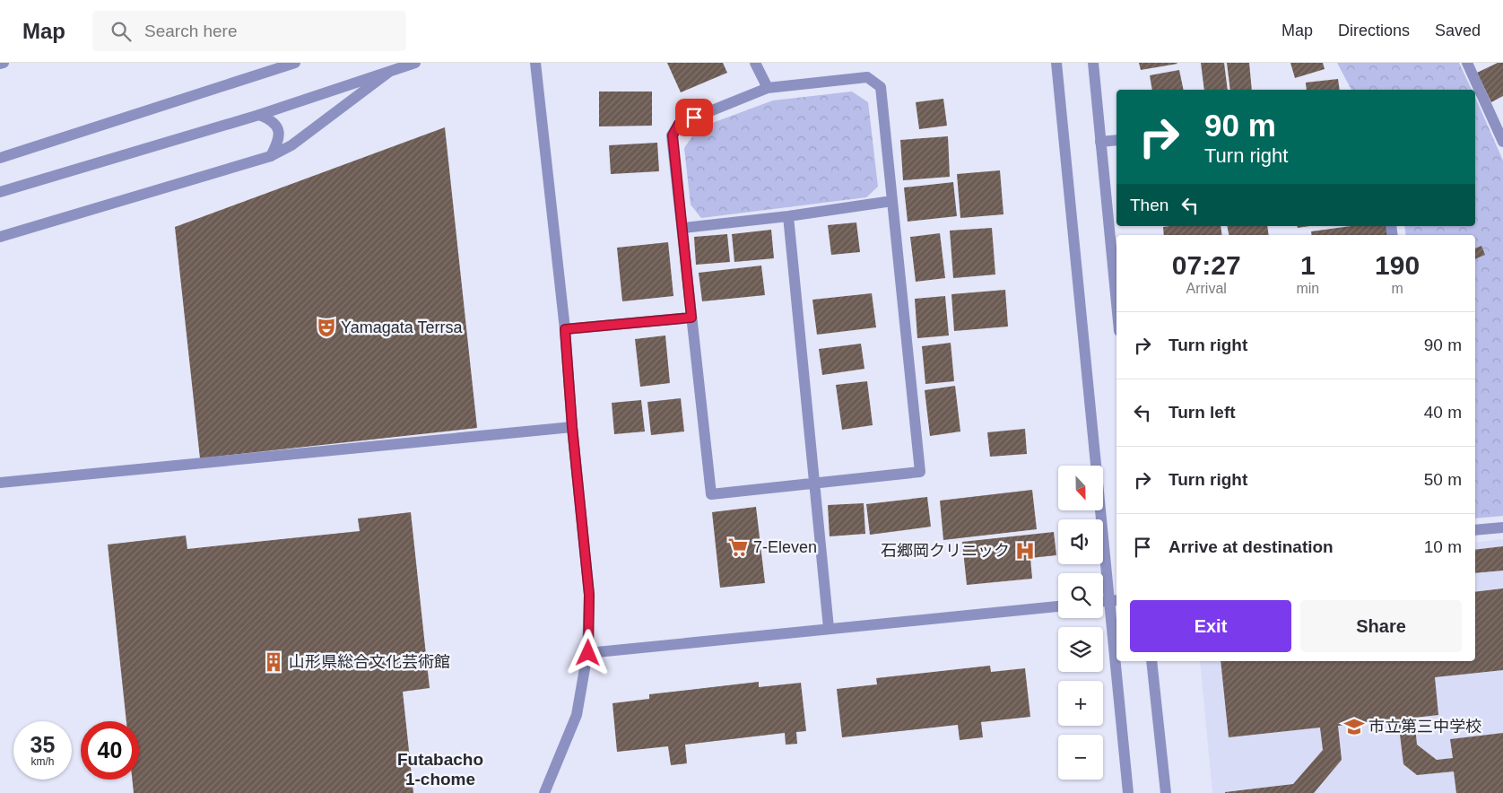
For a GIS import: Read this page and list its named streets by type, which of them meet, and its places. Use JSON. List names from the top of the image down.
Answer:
{
  "districts": ["Futabacho 1-chome"],
  "places": {
    "theatre": ["Yamagata Terrsa"],
    "supermarket": ["7-Eleven"],
    "hospital": ["石郷岡クリニック"],
    "building": ["山形県総合文化芸術館"],
    "school or university": ["市立第三中学校"]
  },
  "north": "bottom",
  "page": {
    "header": "Map",
    "search": "Search here",
    "nav": ["Map", "Directions", "Saved"],
    "turn": ["90 m", "Turn right"],
    "then": "Then",
    "eta": [
      "07:27",
      "Arrival",
      "1",
      "min",
      "190",
      "m"
    ],
    "list": [
      {
        "name": "Turn right",
        "value": "90 m"
      },
      {
        "name": "Turn left",
        "value": "40 m"
      },
      {
        "name": "Turn right",
        "value": "50 m"
      },
      {
        "name": "Arrive at destination",
        "value": "10 m"
      }
    ],
    "map_buttons": ["+", "−"],
    "buttons": ["Exit", "Share"],
    "speed": "35 km/h",
    "limit": "40"
  }
}
